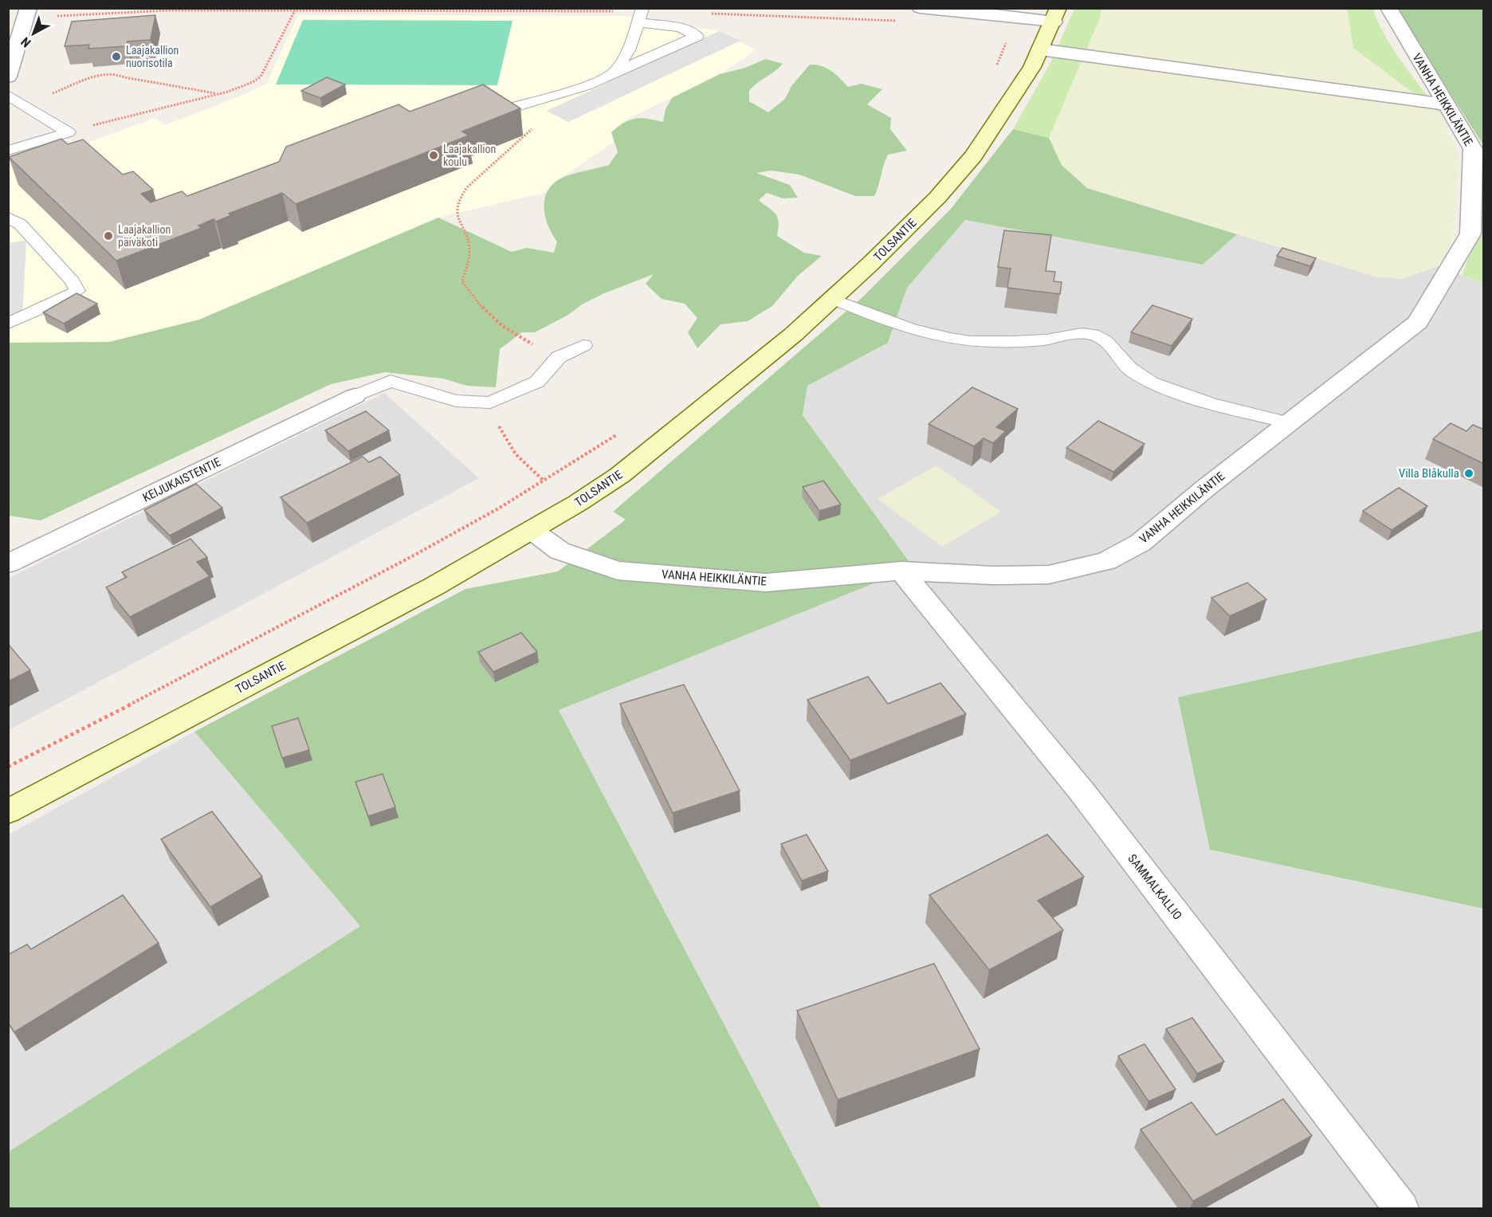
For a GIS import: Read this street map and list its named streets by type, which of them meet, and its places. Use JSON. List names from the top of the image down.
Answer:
{
  "streets": {
    "street": [
      "VANHA HEIKKILÄNTIE",
      "TOLSANTIE",
      "KEIJUKAISTENTIE",
      "SAMMALKALLIO"
    ]
  },
  "crossings": [
    ["VANHA HEIKKILÄNTIE", "TOLSANTIE"],
    ["VANHA HEIKKILÄNTIE", "SAMMALKALLIO"]
  ],
  "places": [
    "Laajakallion nuorisotila",
    "Laajakallion koulu",
    "Laajakallion päiväkoti",
    "Villa Blåkulla"
  ],
  "north": "bottom left"
}
